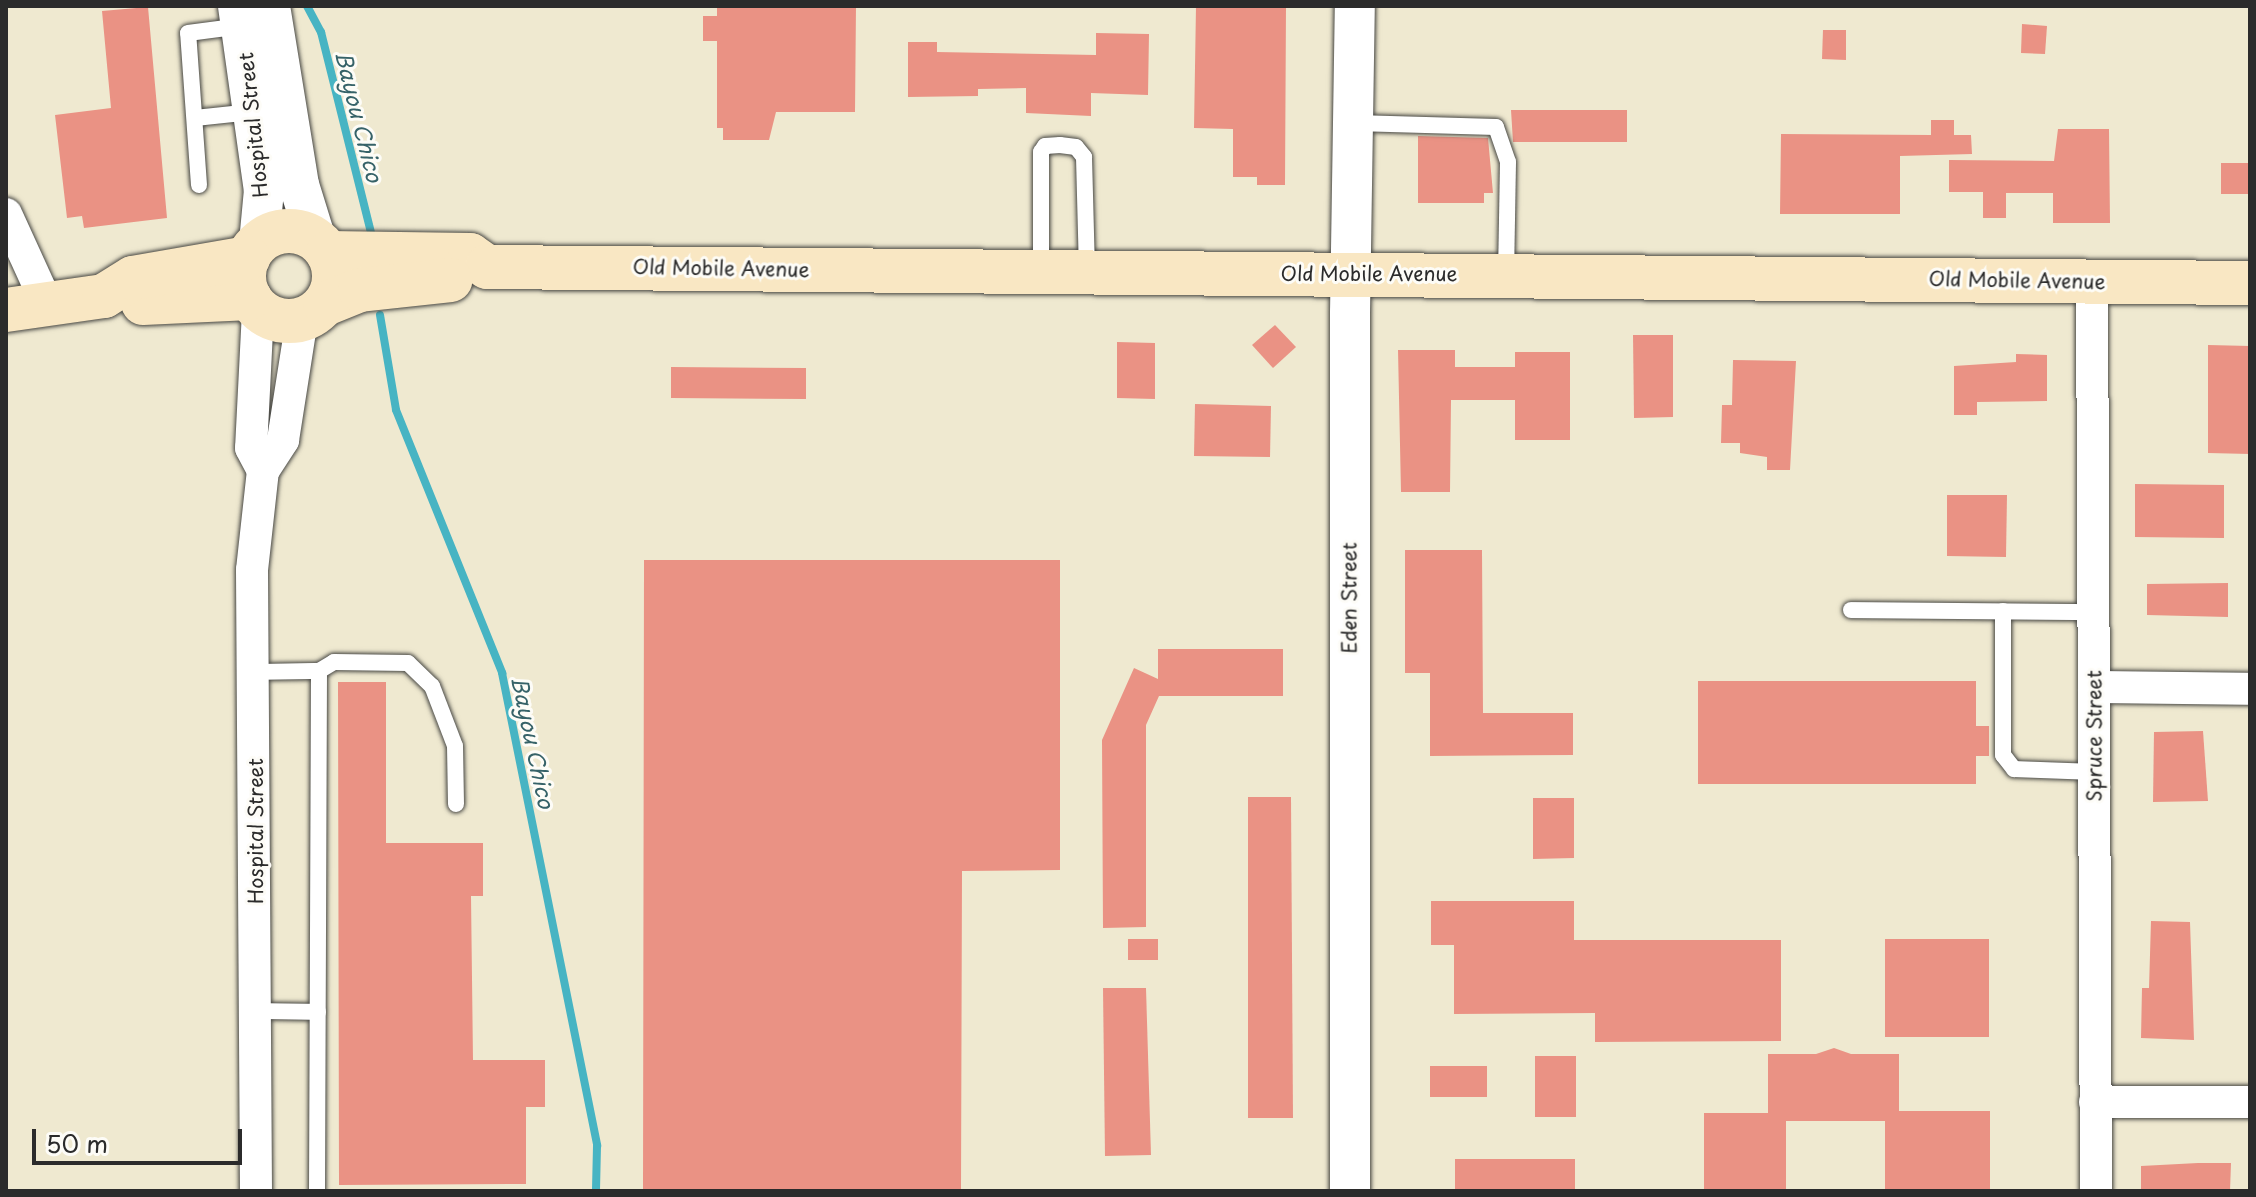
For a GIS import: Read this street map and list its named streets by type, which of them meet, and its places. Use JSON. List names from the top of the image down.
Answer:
{
  "streets": {
    "main road": ["Old Mobile Avenue"],
    "street": ["Hospital Street", "Eden Street", "Spruce Street"]
  },
  "crossings": [
    ["Hospital Street", "Old Mobile Avenue"],
    ["Old Mobile Avenue", "Eden Street"],
    ["Old Mobile Avenue", "Spruce Street"]
  ],
  "water": ["Bayou Chico"],
  "scale_bar": "50 m"
}
